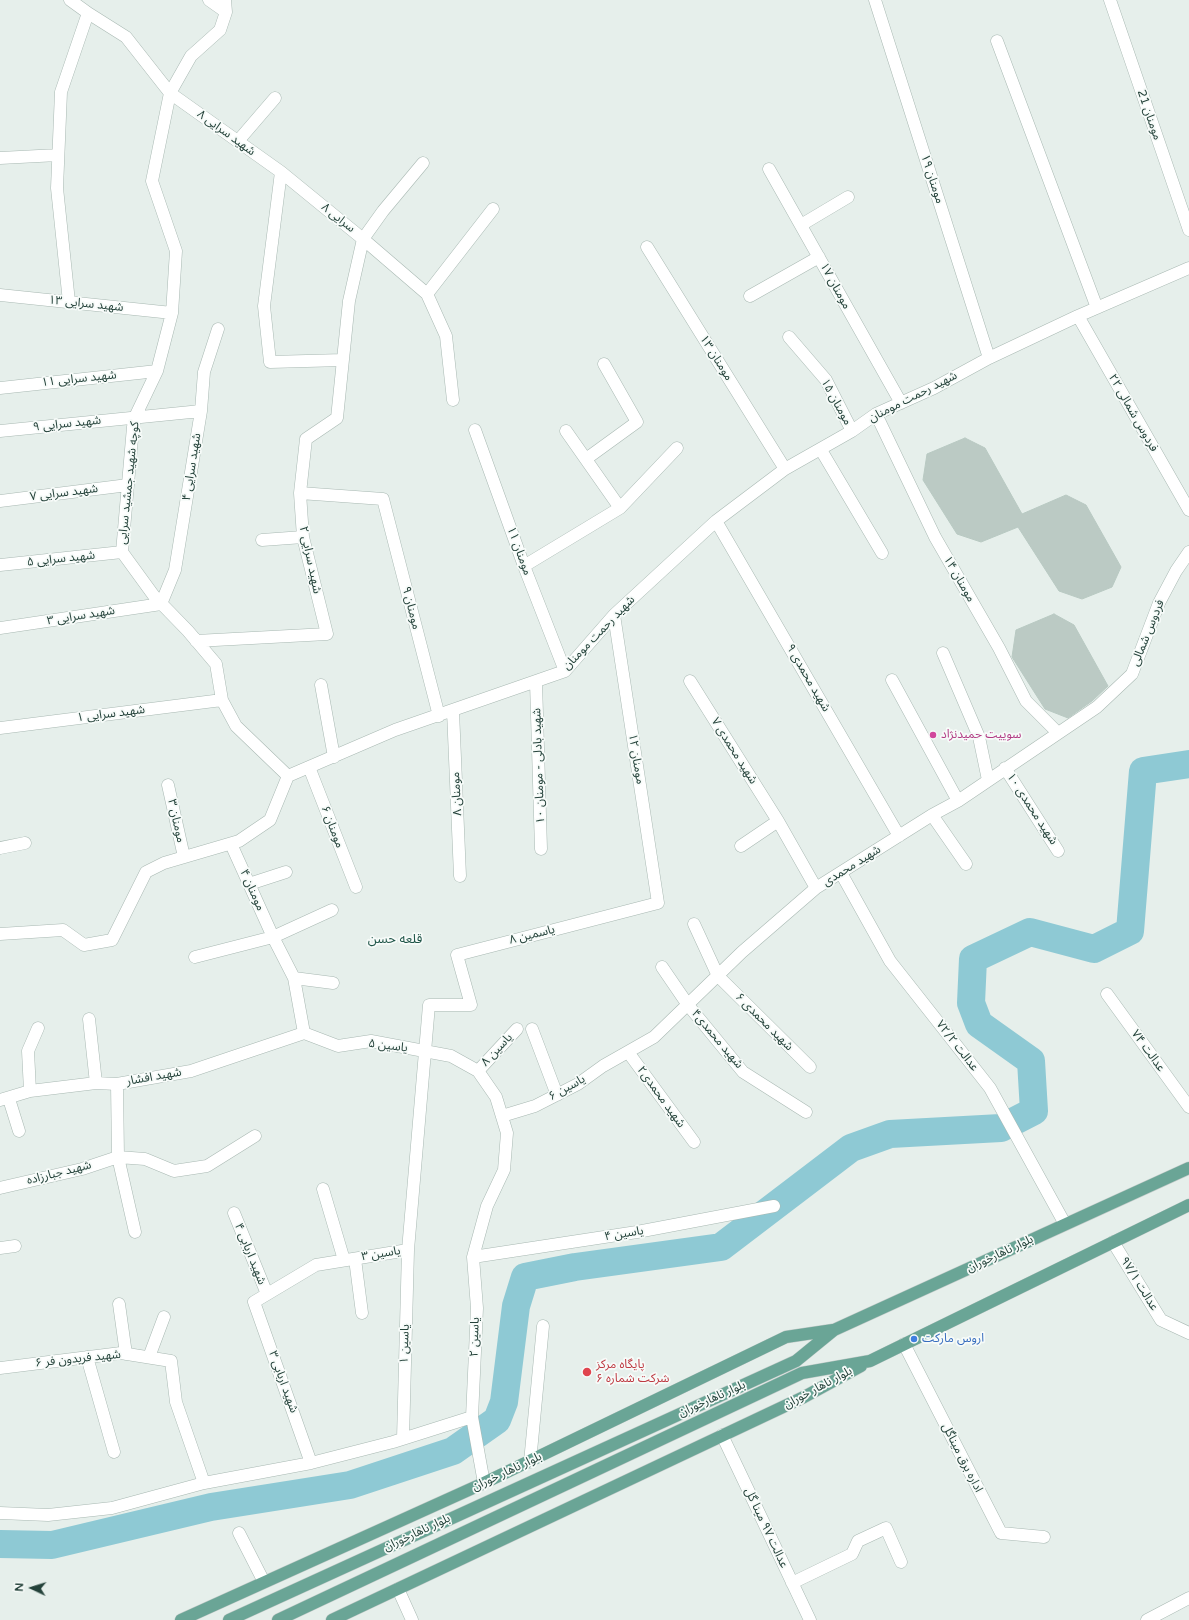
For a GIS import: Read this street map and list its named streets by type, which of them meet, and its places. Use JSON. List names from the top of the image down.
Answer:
{
  "streets": {
    "main road": ["بلوار ناهارخوران", "بلوار ناهار خوران"],
    "street": [
      "مومنان 21",
      "شهید سرایی ۸",
      "مومنان ۱۹",
      "سرایی ۸",
      "مومنان ۱۷",
      "شهید سرایی ۱۳",
      "مومنان ۱۳",
      "شهید سرایی ۱۱",
      "شهید رحمت مومنان",
      "مومنان ۱۵",
      "فردوس شمالی ۲۲",
      "شهید سرایی ۹",
      "شهید سرایی ۴",
      "کوچه شهید جمشید سرایی",
      "شهید سرایی ۷",
      "مومنان ۱۱",
      "شهید سرایی ۵",
      "شهید سرایی ۲",
      "مومنان ۱۴",
      "مومنان ۹",
      "شهید سرایی ۳",
      "فردوس شمالی",
      "۹ شهید محمدی",
      "شهید سرایی ۱",
      "شهید محمدی ۷",
      "مومنان ۱۲",
      "شهید بادلی - مومنان ۱۰",
      "مومنان ۸",
      "۱۰ شهید محمدی",
      "مومنان ۳",
      "مومنان ۶",
      "شهید محمدی",
      "۴ مومنان",
      "یاسمین ۸",
      "۶ شهید محمدی",
      "شهید محمدی۴",
      "یاسین ۵",
      "عدالت ۷۲/۲",
      "یاسین ۸",
      "عدالت ۷۴",
      "شهید افشار",
      "یاسین ۶",
      "شهید محمدی۲",
      "شهید جبارزاده",
      "یاسین ۴",
      "شهید اربابی ۴",
      "یاسین ۳",
      "۹۷/۱ عدالت",
      "یاسین ۲",
      "یاسین ۱",
      "شهید فریدون فر ۶",
      "شهید اربابی ۳",
      "اداره برق میناگل",
      "عدالت ۹۷ مینا گل"
    ]
  },
  "crossings": [
    ["شهید سرایی ۸", "سرایی ۸"],
    ["شهید سرایی ۸", "کوچه شهید جمشید سرایی"],
    ["مومنان ۱۹", "شهید رحمت مومنان"],
    ["سرایی ۸", "شهید سرایی ۲"],
    ["مومنان ۱۷", "شهید رحمت مومنان"],
    ["شهید سرایی ۱۳", "کوچه شهید جمشید سرایی"],
    ["مومنان ۱۳", "شهید رحمت مومنان"],
    ["شهید سرایی ۱۱", "کوچه شهید جمشید سرایی"],
    ["شهید رحمت مومنان", "مومنان ۱۵"],
    ["شهید رحمت مومنان", "فردوس شمالی ۲۲"],
    ["شهید رحمت مومنان", "کوچه شهید جمشید سرایی"],
    ["شهید رحمت مومنان", "مومنان ۱۱"],
    ["شهید رحمت مومنان", "مومنان ۱۴"],
    ["شهید رحمت مومنان", "مومنان ۹"],
    ["شهید رحمت مومنان", "۹ شهید محمدی"],
    ["شهید رحمت مومنان", "مومنان ۱۲"],
    ["شهید رحمت مومنان", "شهید بادلی - مومنان ۱۰"],
    ["شهید رحمت مومنان", "مومنان ۸"],
    ["شهید رحمت مومنان", "مومنان ۶"],
    ["شهید سرایی ۹", "شهید سرایی ۴"],
    ["شهید سرایی ۹", "کوچه شهید جمشید سرایی"],
    ["شهید سرایی ۴", "کوچه شهید جمشید سرایی"],
    ["شهید سرایی ۴", "شهید سرایی ۳"],
    ["کوچه شهید جمشید سرایی", "شهید سرایی ۷"],
    ["کوچه شهید جمشید سرایی", "شهید سرایی ۵"],
    ["کوچه شهید جمشید سرایی", "شهید سرایی ۲"],
    ["کوچه شهید جمشید سرایی", "شهید سرایی ۳"],
    ["کوچه شهید جمشید سرایی", "شهید سرایی ۱"],
    ["شهید سرایی ۲", "مومنان ۹"],
    ["مومنان ۱۴", "شهید محمدی"],
    ["فردوس شمالی", "شهید محمدی"],
    ["۹ شهید محمدی", "شهید محمدی"],
    ["شهید محمدی ۷", "شهید محمدی"],
    ["مومنان ۱۲", "یاسمین ۸"],
    ["۱۰ شهید محمدی", "شهید محمدی"],
    ["شهید محمدی", "۶ شهید محمدی"],
    ["شهید محمدی", "شهید محمدی۴"],
    ["شهید محمدی", "عدالت ۷۲/۲"],
    ["شهید محمدی", "یاسین ۶"],
    ["شهید محمدی", "شهید محمدی۲"],
    ["۴ مومنان", "یاسین ۵"],
    ["۴ مومنان", "شهید افشار"],
    ["یاسمین ۸", "یاسین ۱"],
    ["یاسین ۵", "یاسین ۸"],
    ["یاسین ۵", "شهید افشار"],
    ["یاسین ۵", "یاسین ۲"],
    ["یاسین ۵", "یاسین ۱"],
    ["عدالت ۷۲/۲", "بلوار ناهارخوران"],
    ["یاسین ۸", "یاسین ۲"],
    ["یاسین ۶", "شهید محمدی۲"],
    ["یاسین ۶", "یاسین ۲"],
    ["یاسین ۴", "یاسین ۲"],
    ["شهید اربابی ۴", "یاسین ۳"],
    ["یاسین ۳", "یاسین ۱"],
    ["یاسین ۳", "شهید اربابی ۳"],
    ["بلوار ناهارخوران", "۹۷/۱ عدالت"],
    ["بلوار ناهارخوران", "بلوار ناهار خوران"],
    ["بلوار ناهارخوران", "اداره برق میناگل"],
    ["یاسین ۲", "بلوار ناهار خوران"],
    ["بلوار ناهار خوران", "عدالت ۹۷ مینا گل"]
  ],
  "districts": ["قلعه حسن"],
  "places": ["سوییت حمیدنژاد", "اروس مارکت", "پایگاه مرکز شرکت شماره ۶"],
  "north": "left"
}
